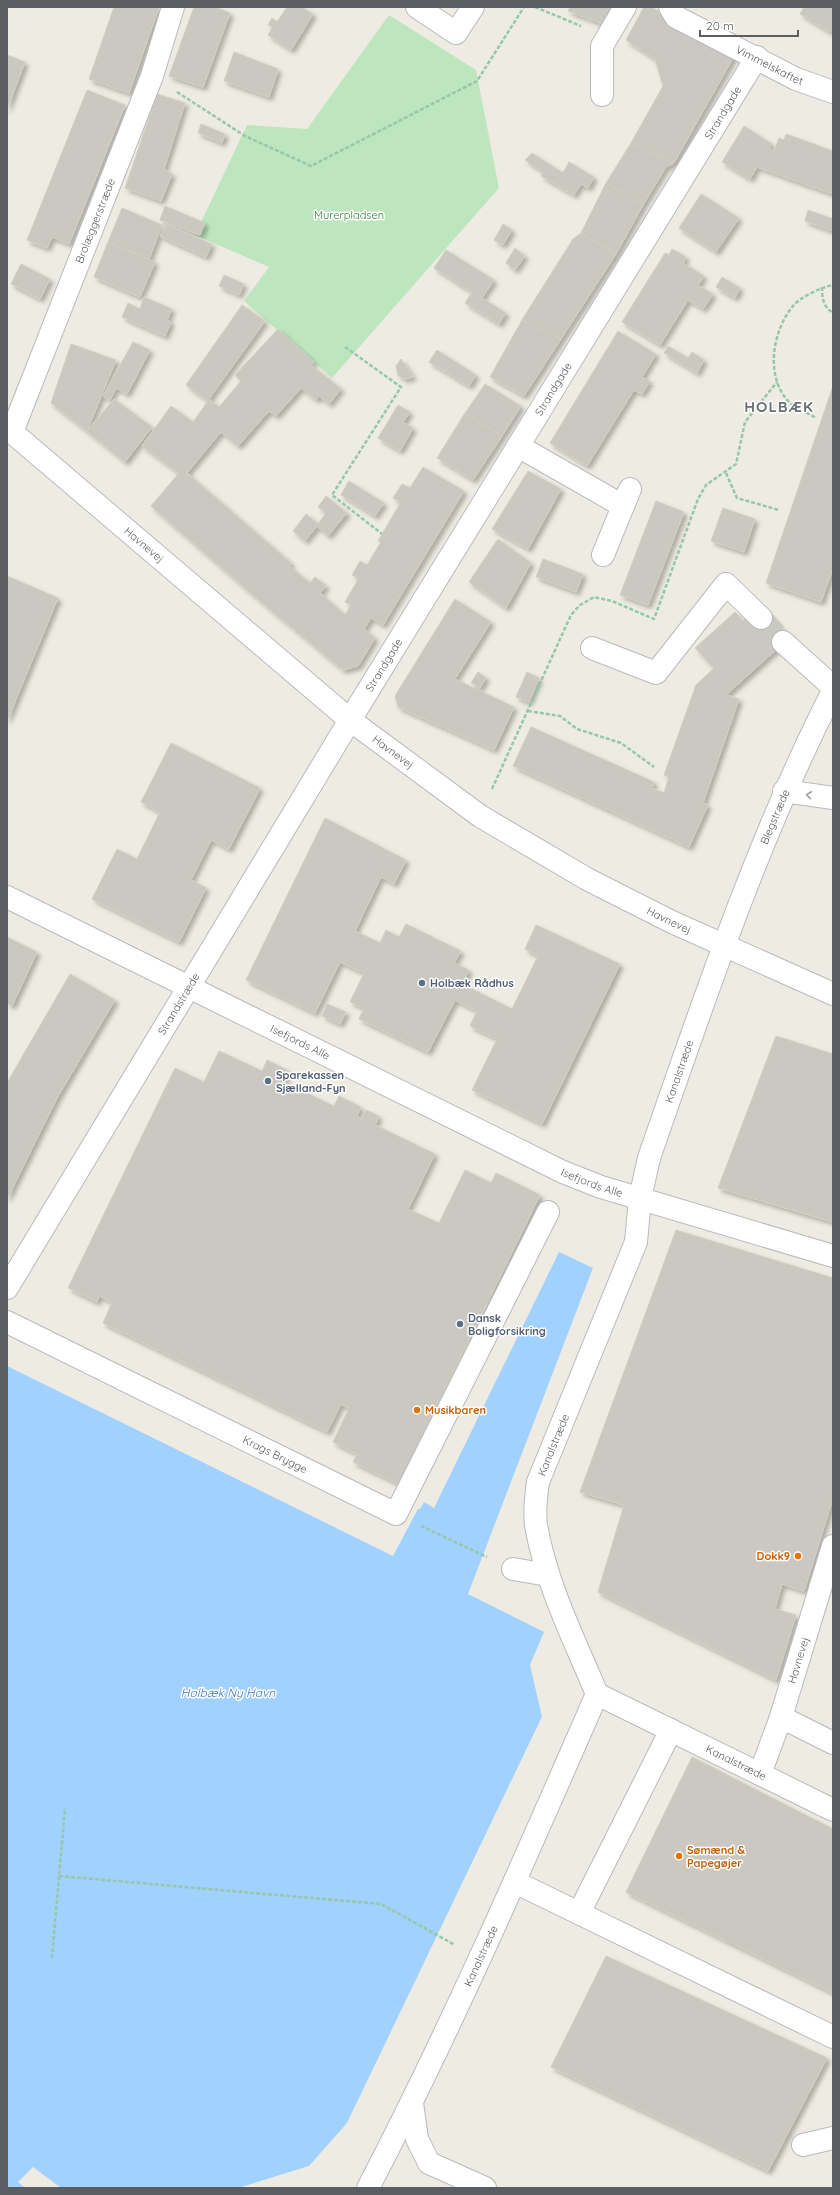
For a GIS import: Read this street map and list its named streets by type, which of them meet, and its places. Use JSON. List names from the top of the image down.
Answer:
{
  "streets": {
    "street": [
      "Vimmelskaftet",
      "Strandgade",
      "Brolæggerstræde",
      "Havnevej",
      "Blegstræde",
      "Strandstræde",
      "Isefjords Alle",
      "Kanalstræde",
      "Krags Brygge"
    ]
  },
  "crossings": [
    ["Vimmelskaftet", "Strandgade"],
    ["Strandgade", "Havnevej"],
    ["Strandgade", "Strandstræde"],
    ["Brolæggerstræde", "Havnevej"],
    ["Havnevej", "Blegstræde"],
    ["Havnevej", "Strandstræde"],
    ["Havnevej", "Kanalstræde"],
    ["Blegstræde", "Kanalstræde"],
    ["Strandstræde", "Isefjords Alle"],
    ["Isefjords Alle", "Kanalstræde"]
  ],
  "districts": ["HOLBÆK"],
  "water": ["Holbæk Ny Havn"],
  "parks": ["Murerpladsen"],
  "places": [
    "Holbæk Rådhus",
    "Sparekassen Sjælland-Fyn",
    "Dansk Boligforsikring",
    "Musikbaren",
    "Dokk9",
    "Sømænd & Papegøjer"
  ],
  "scale_bar": "20 m"
}
